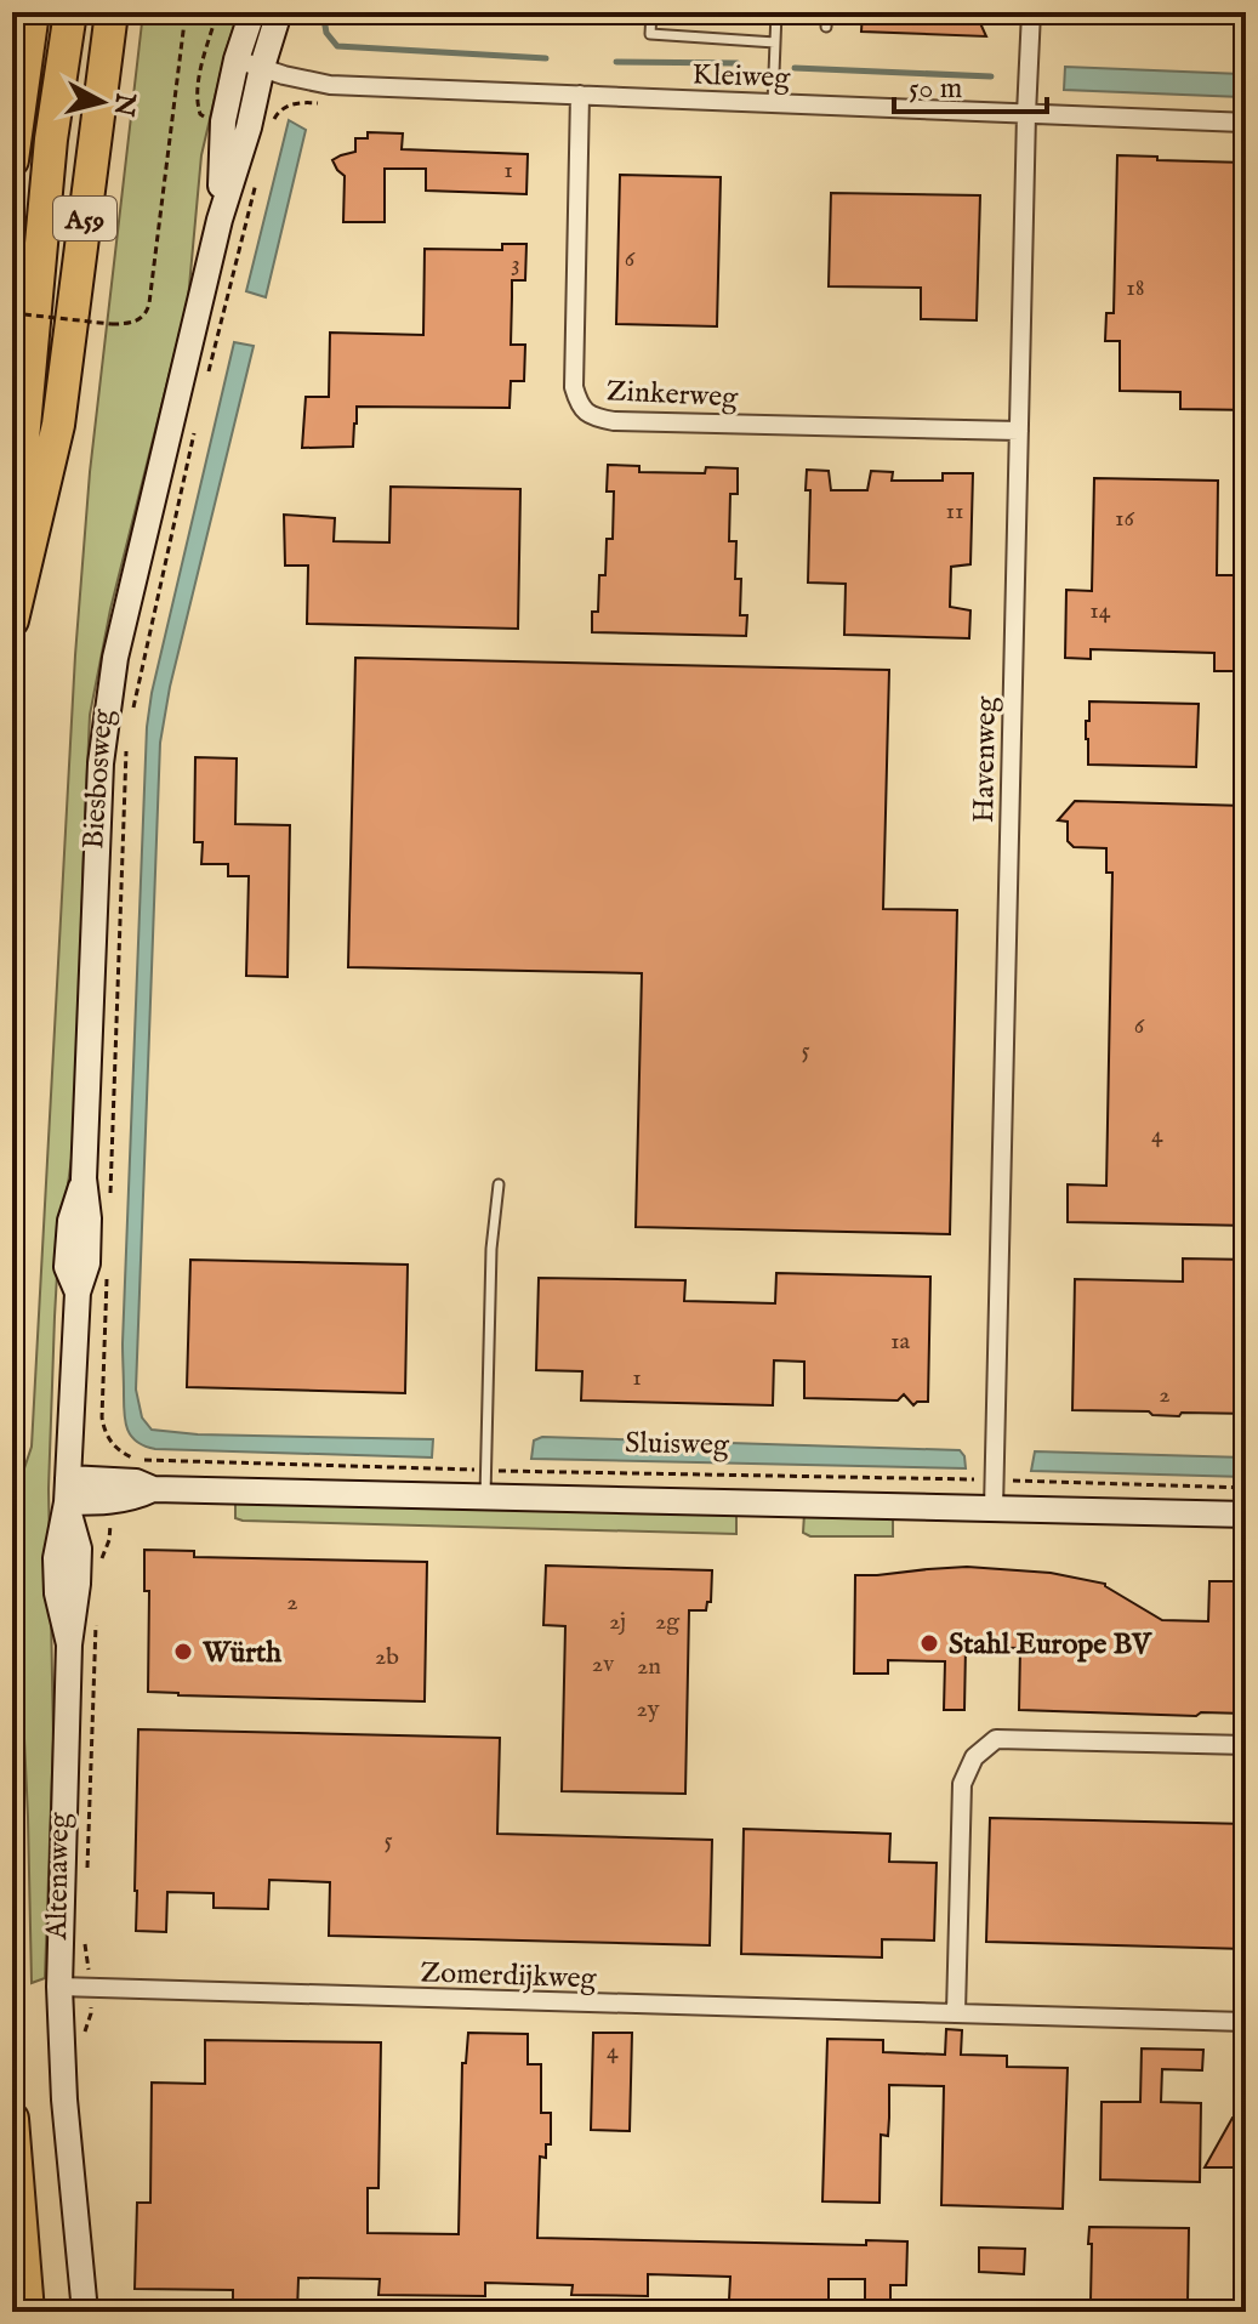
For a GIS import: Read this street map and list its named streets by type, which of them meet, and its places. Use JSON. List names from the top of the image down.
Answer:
{
  "streets": {
    "highway": ["A59"],
    "main road": ["Biesbosweg", "Sluisweg", "Altenaweg"],
    "street": [
      "Kleiweg",
      "Zinkerweg",
      "Havenweg",
      "Zomerdijkweg"
    ]
  },
  "crossings": [
    ["Kleiweg", "Zinkerweg"],
    ["Kleiweg", "Havenweg"],
    ["Kleiweg", "Biesbosweg"],
    ["Zinkerweg", "Havenweg"],
    ["Havenweg", "Sluisweg"],
    ["Biesbosweg", "Sluisweg"],
    ["Biesbosweg", "Altenaweg"],
    ["Sluisweg", "Altenaweg"],
    ["Altenaweg", "Zomerdijkweg"]
  ],
  "places": ["Stahl Europe BV", "Würth"],
  "house_numbers": [
    "1",
    "6",
    "3",
    "18",
    "11",
    "16",
    "14",
    "6",
    "5",
    "4",
    "1a",
    "1",
    "2",
    "2",
    "2j",
    "2g",
    "2b",
    "2v",
    "2n",
    "2y",
    "5",
    "4"
  ],
  "scale_bar": "50 m",
  "north": "right"
}
